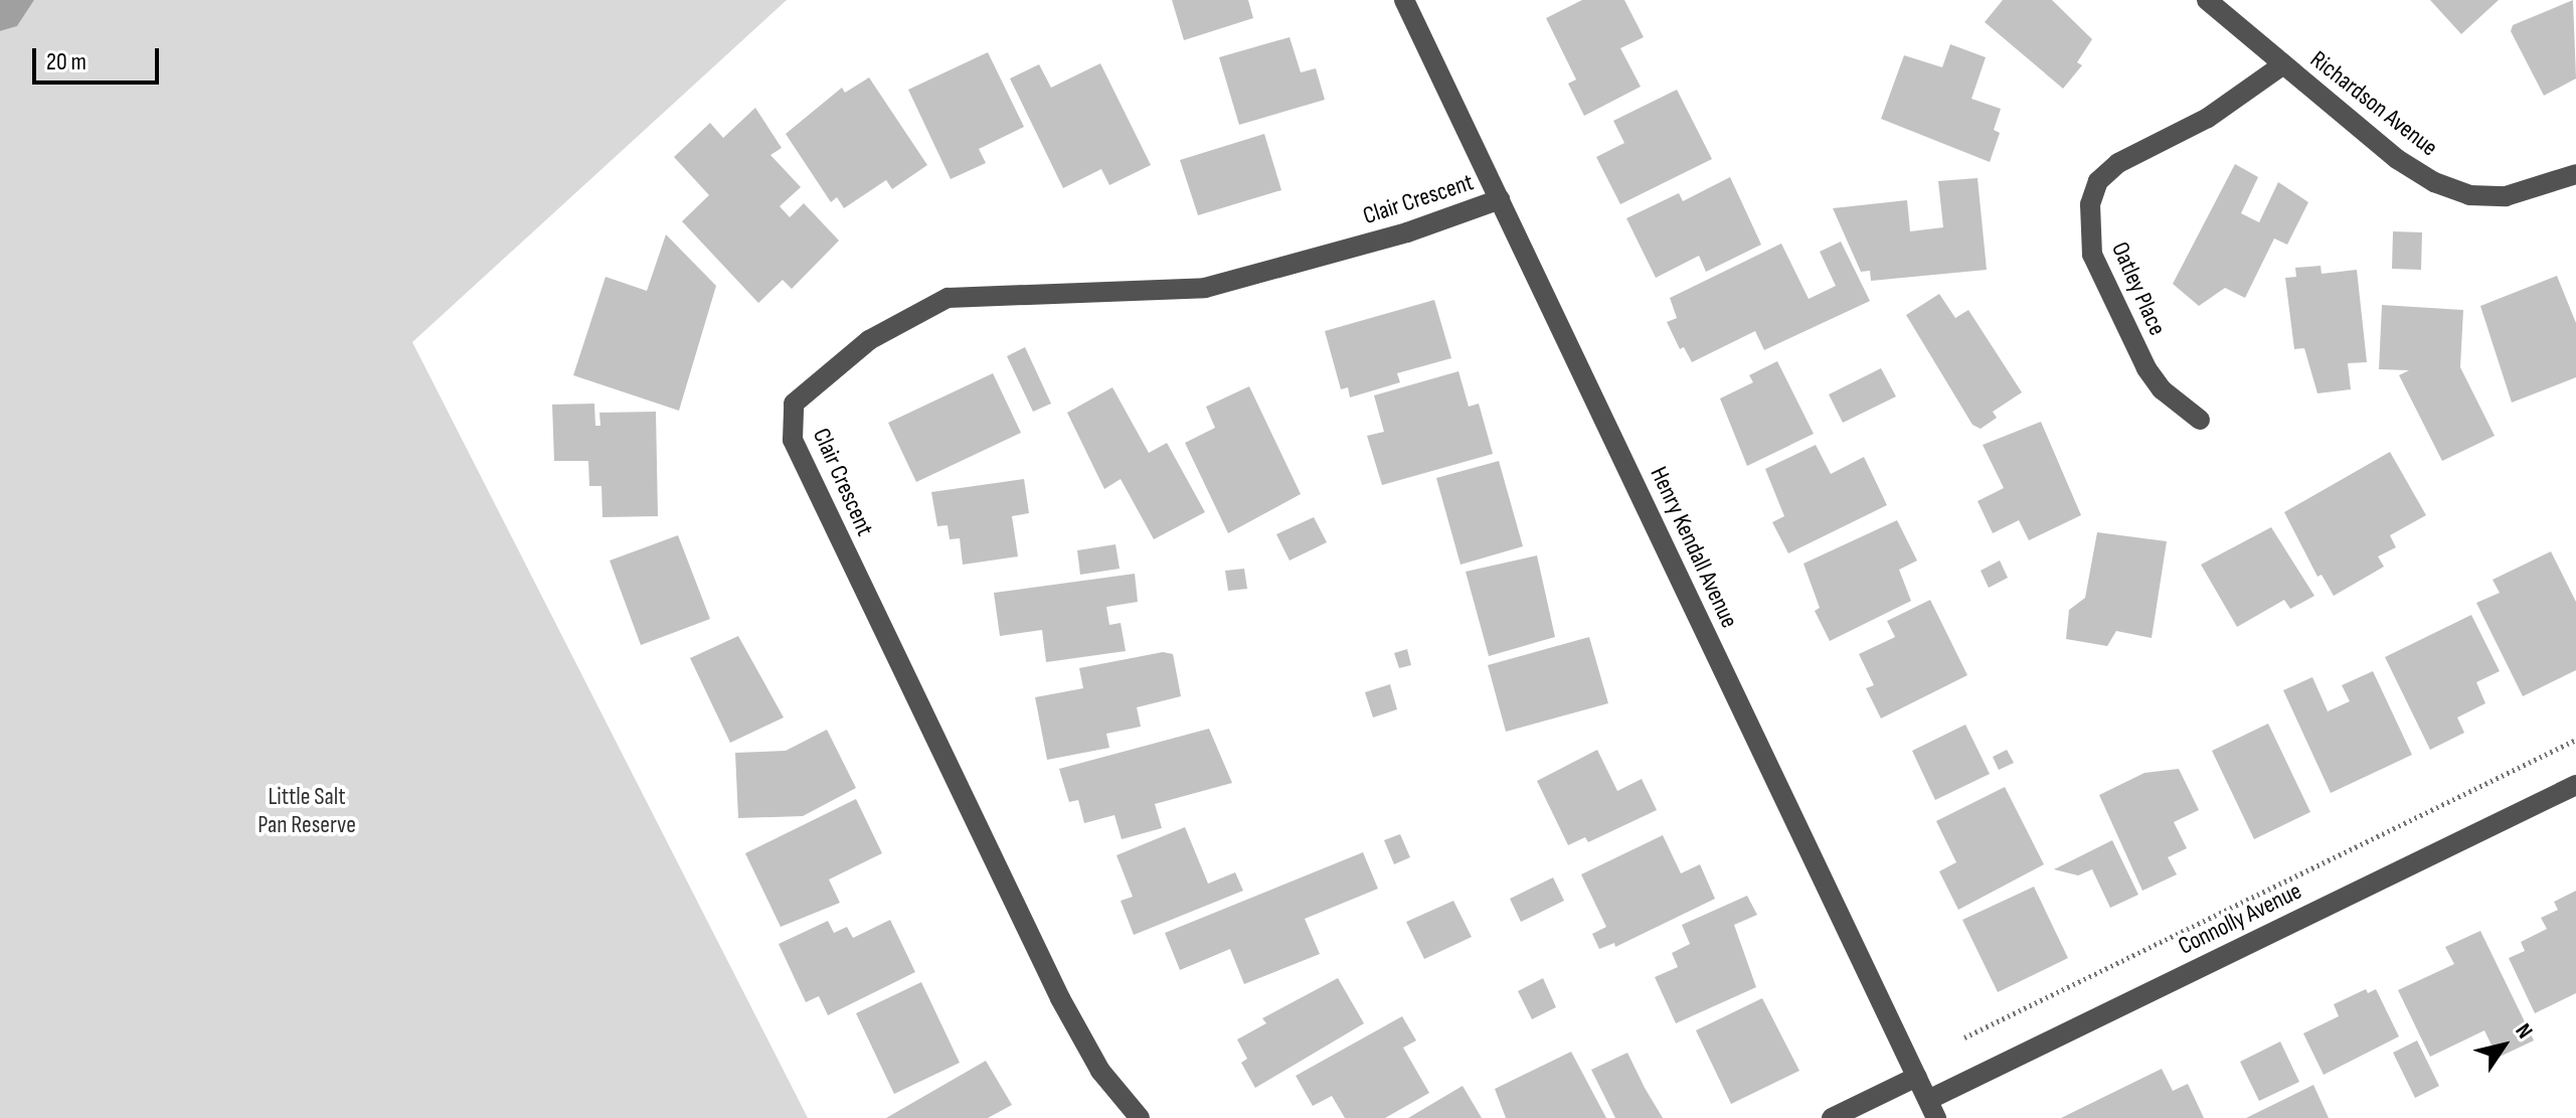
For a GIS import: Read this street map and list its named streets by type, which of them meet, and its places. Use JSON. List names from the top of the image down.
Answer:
{
  "streets": {
    "street": [
      "Richardson Avenue",
      "Clair Crescent",
      "Oatley Place",
      "Henry Kendall Avenue",
      "Connolly Avenue"
    ]
  },
  "crossings": [
    ["Richardson Avenue", "Oatley Place"],
    ["Clair Crescent", "Henry Kendall Avenue"],
    ["Henry Kendall Avenue", "Connolly Avenue"]
  ],
  "parks": ["Little Salt Pan Reserve"],
  "scale_bar": "20 m",
  "north": "top right"
}
